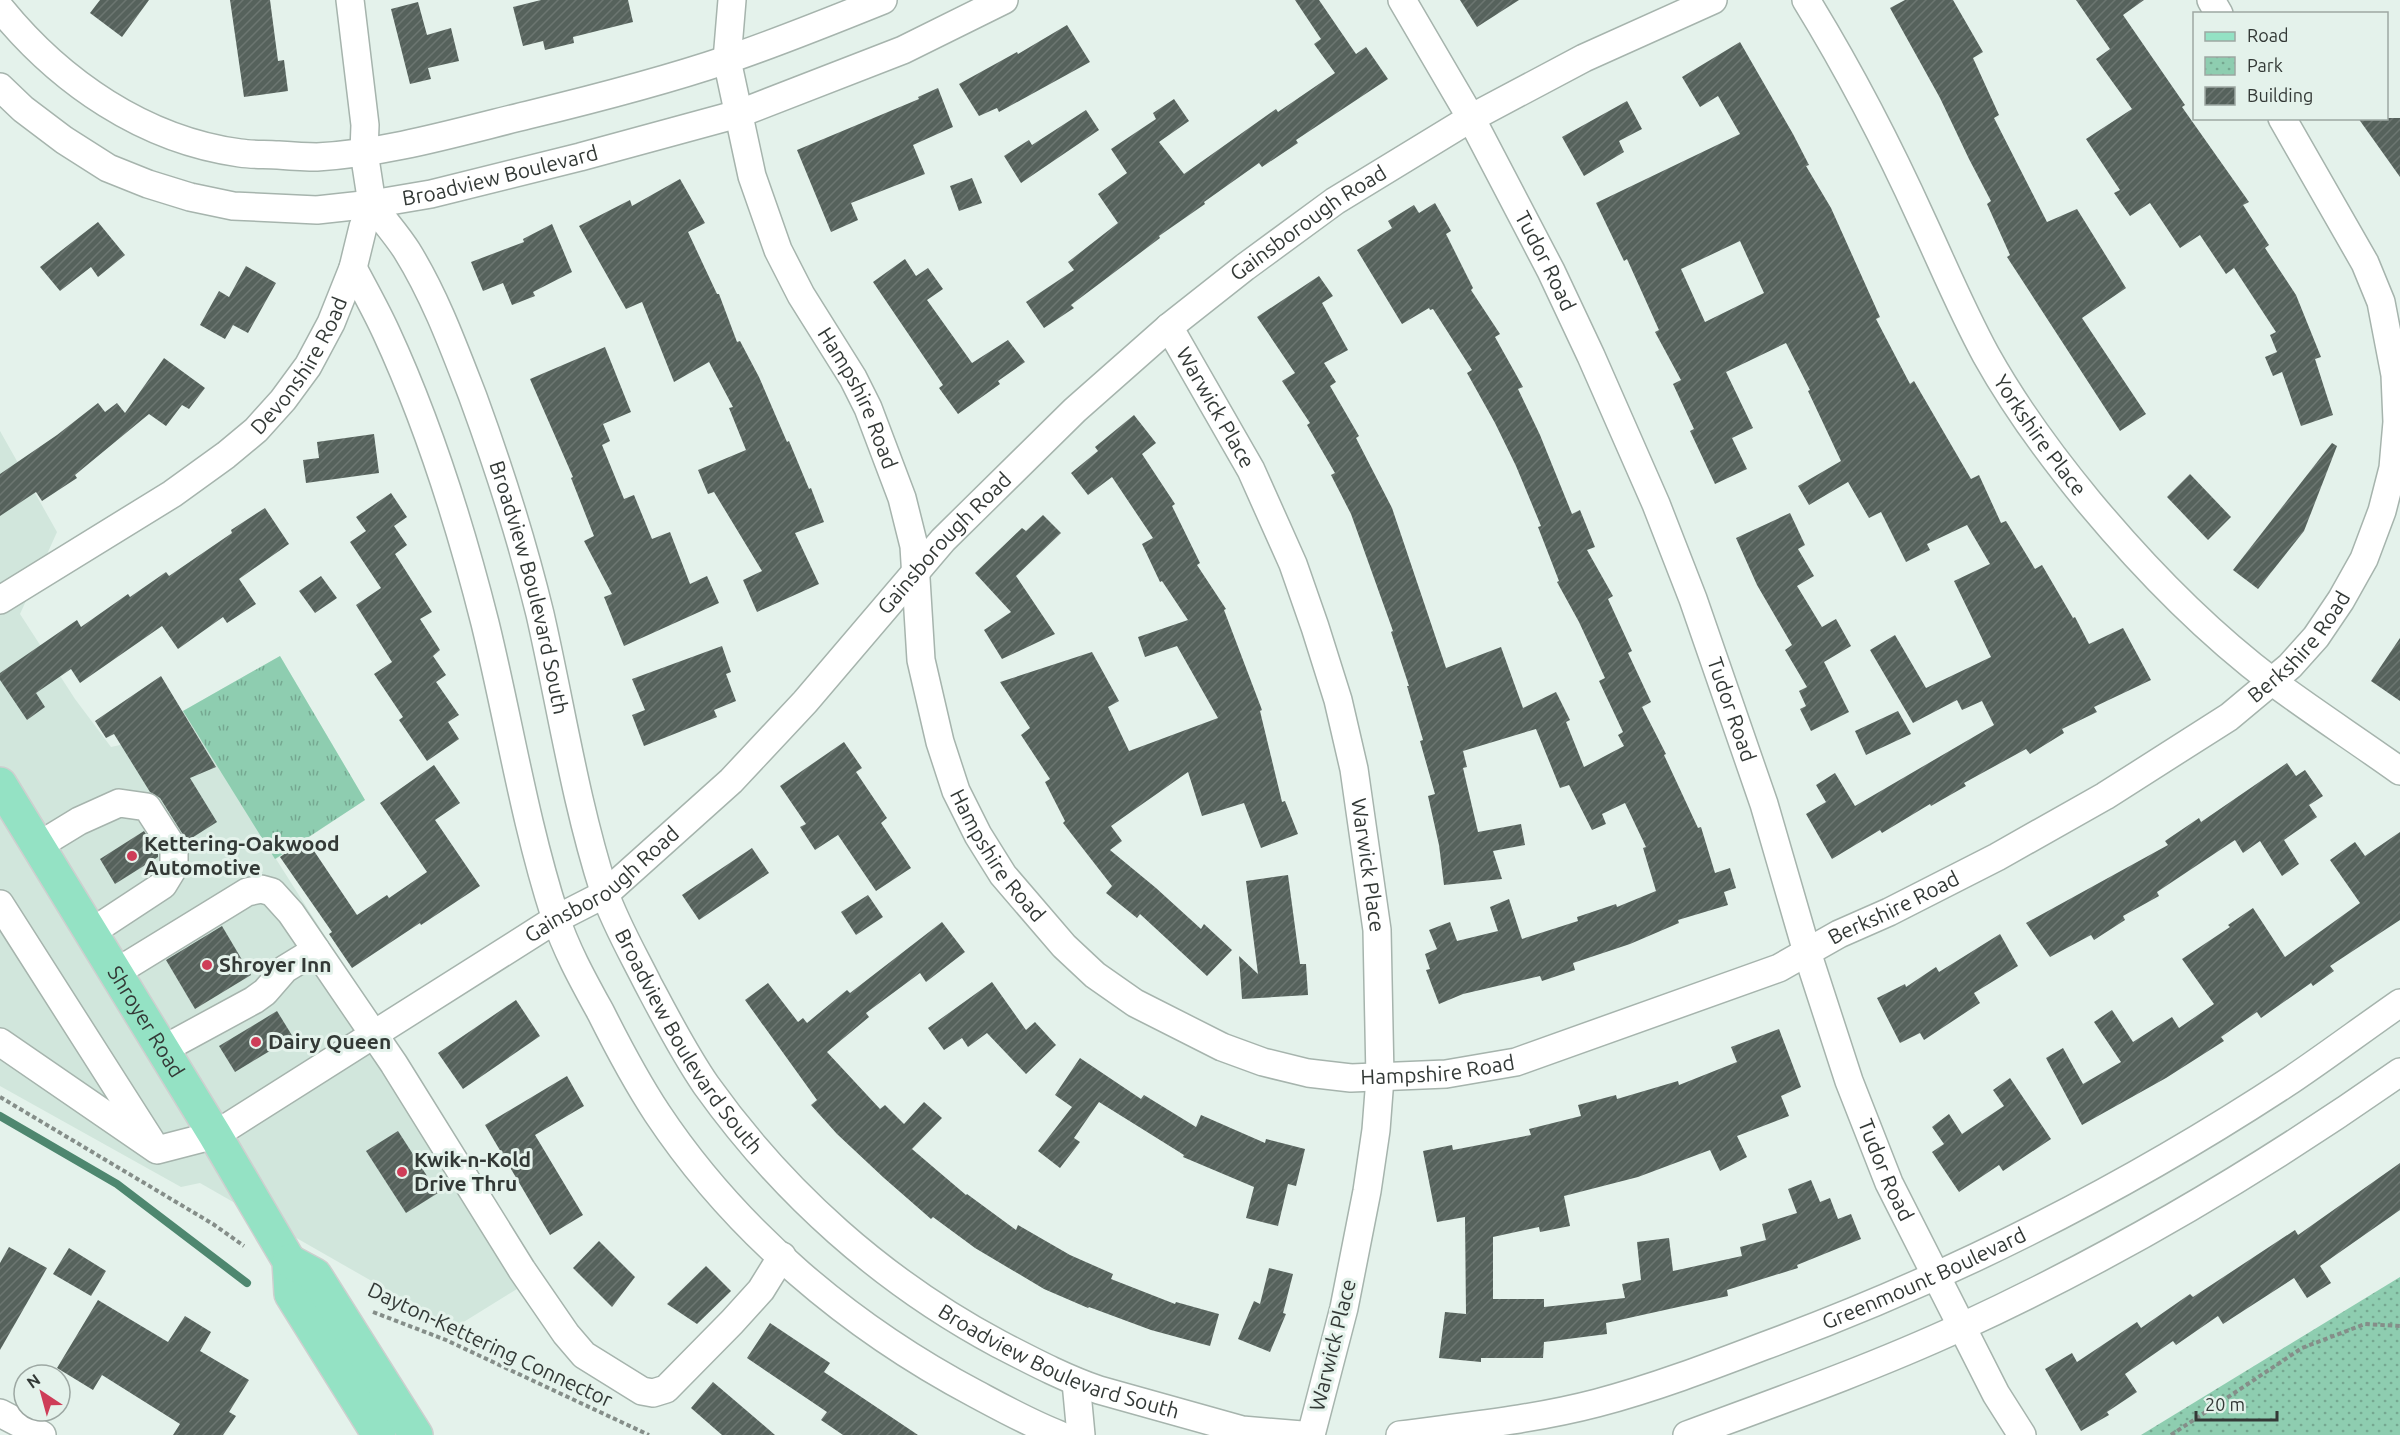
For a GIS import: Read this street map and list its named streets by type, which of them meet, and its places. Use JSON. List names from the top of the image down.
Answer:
{
  "streets": {
    "main road": ["Shroyer Road"],
    "street": [
      "Broadview Boulevard",
      "Gainsborough Road",
      "Tudor Road",
      "Devonshire Road",
      "Hampshire Road",
      "Warwick Place",
      "Yorkshire Place",
      "Broadview Boulevard South",
      "Berkshire Road",
      "Greenmount Boulevard"
    ],
    "path": ["Dayton-Kettering Connector"]
  },
  "crossings": [
    ["Broadview Boulevard", "Devonshire Road"],
    ["Broadview Boulevard", "Hampshire Road"],
    ["Broadview Boulevard", "Broadview Boulevard South"],
    ["Gainsborough Road", "Tudor Road"],
    ["Gainsborough Road", "Hampshire Road"],
    ["Gainsborough Road", "Warwick Place"],
    ["Gainsborough Road", "Broadview Boulevard South"],
    ["Gainsborough Road", "Shroyer Road"],
    ["Tudor Road", "Hampshire Road"],
    ["Tudor Road", "Berkshire Road"],
    ["Tudor Road", "Greenmount Boulevard"],
    ["Devonshire Road", "Broadview Boulevard South"],
    ["Hampshire Road", "Warwick Place"],
    ["Hampshire Road", "Berkshire Road"],
    ["Yorkshire Place", "Berkshire Road"]
  ],
  "places": [
    "Kettering-Oakwood Automotive",
    "Shroyer Inn",
    "Dairy Queen",
    "Kwik-n-Kold Drive Thru"
  ],
  "legend": ["Road", "Park", "Building"],
  "scale_bar": "20 m",
  "north": "top left"
}
